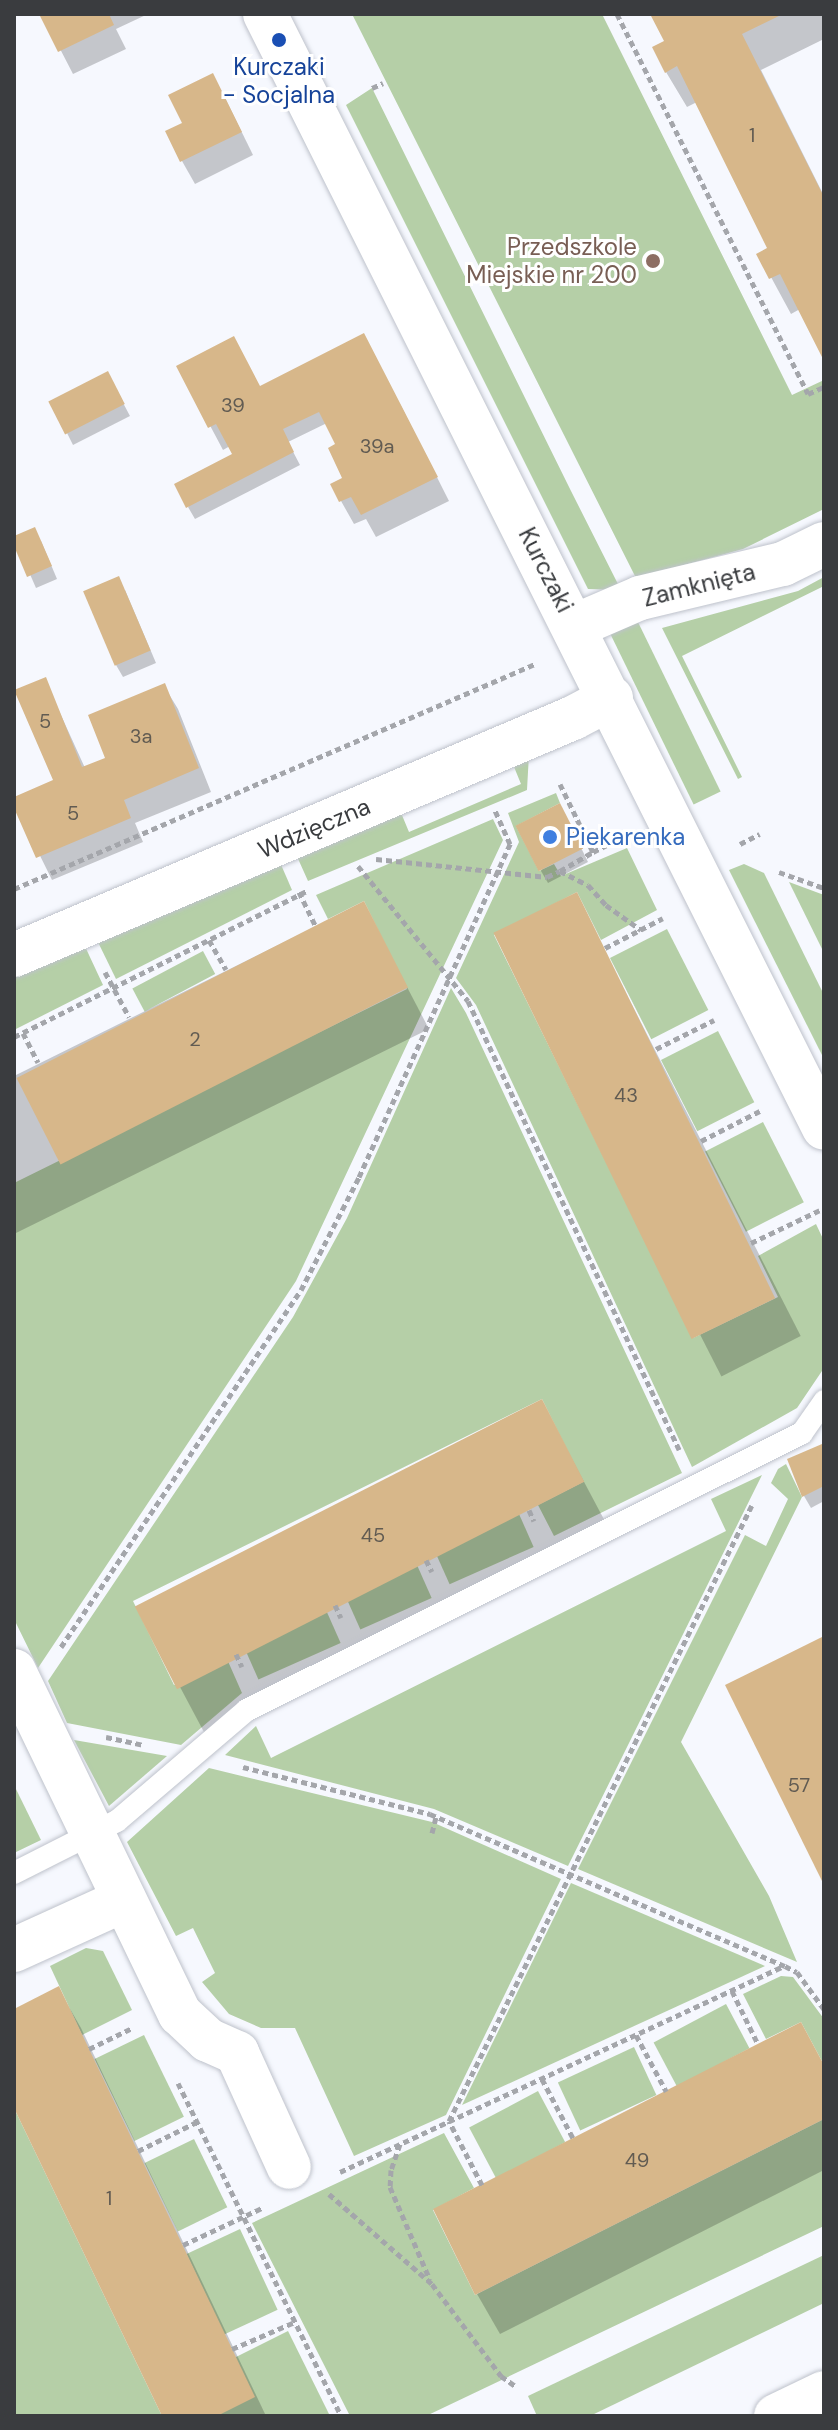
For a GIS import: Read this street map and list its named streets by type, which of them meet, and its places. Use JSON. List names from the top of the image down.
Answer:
{
  "streets": {
    "street": ["Kurczaki", "Zamknięta", "Wdzięczna"]
  },
  "crossings": [
    ["Kurczaki", "Zamknięta"],
    ["Kurczaki", "Wdzięczna"]
  ],
  "places": ["Kurczaki - Socjalna", "Przedszkole Miejskie nr 200", "Piekarenka"],
  "house_numbers": [
    "1",
    "39",
    "39a",
    "5",
    "3a",
    "5",
    "2",
    "43",
    "45",
    "57",
    "49",
    "1"
  ]
}
